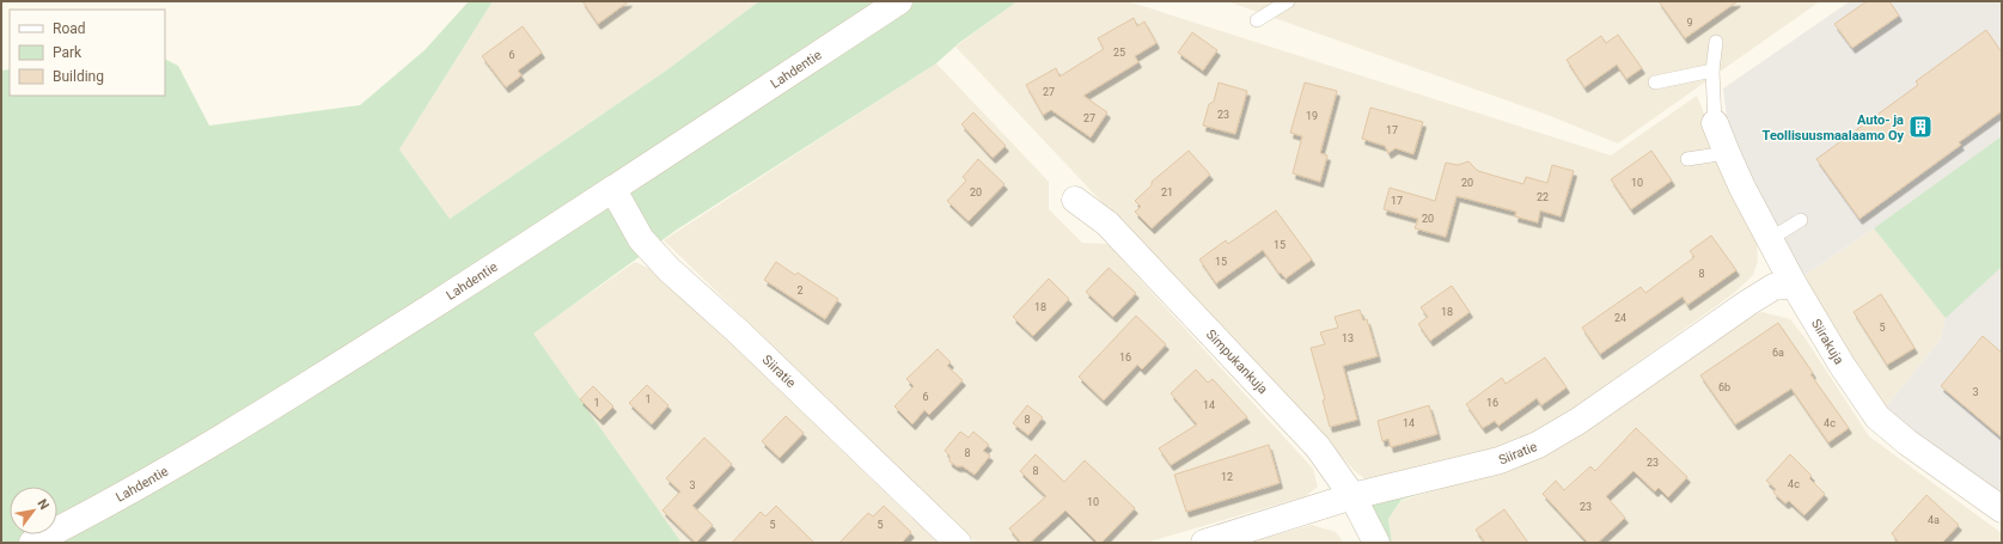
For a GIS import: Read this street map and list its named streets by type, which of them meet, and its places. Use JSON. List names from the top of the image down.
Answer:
{
  "streets": {
    "street": [
      "Lahdentie",
      "Siirakuja",
      "Simpukankuja",
      "Siiratie"
    ]
  },
  "crossings": [
    ["Lahdentie", "Siiratie"],
    ["Siirakuja", "Siiratie"],
    ["Simpukankuja", "Siiratie"]
  ],
  "places": {
    "building": ["Auto- ja Teollisuusmaalaamo Oy"]
  },
  "house_numbers": [
    "9",
    "25",
    "6",
    "27",
    "23",
    "19",
    "27",
    "17",
    "20",
    "10",
    "20",
    "21",
    "22",
    "17",
    "20",
    "15",
    "15",
    "8",
    "2",
    "18",
    "18",
    "24",
    "5",
    "13",
    "6a",
    "16",
    "6b",
    "3",
    "6",
    "1",
    "1",
    "16",
    "14",
    "8",
    "14",
    "4c",
    "8",
    "23",
    "8",
    "12",
    "4c",
    "3",
    "10",
    "23",
    "4a",
    "5",
    "5"
  ],
  "legend": ["Road", "Park", "Building"],
  "north": "top right"
}
